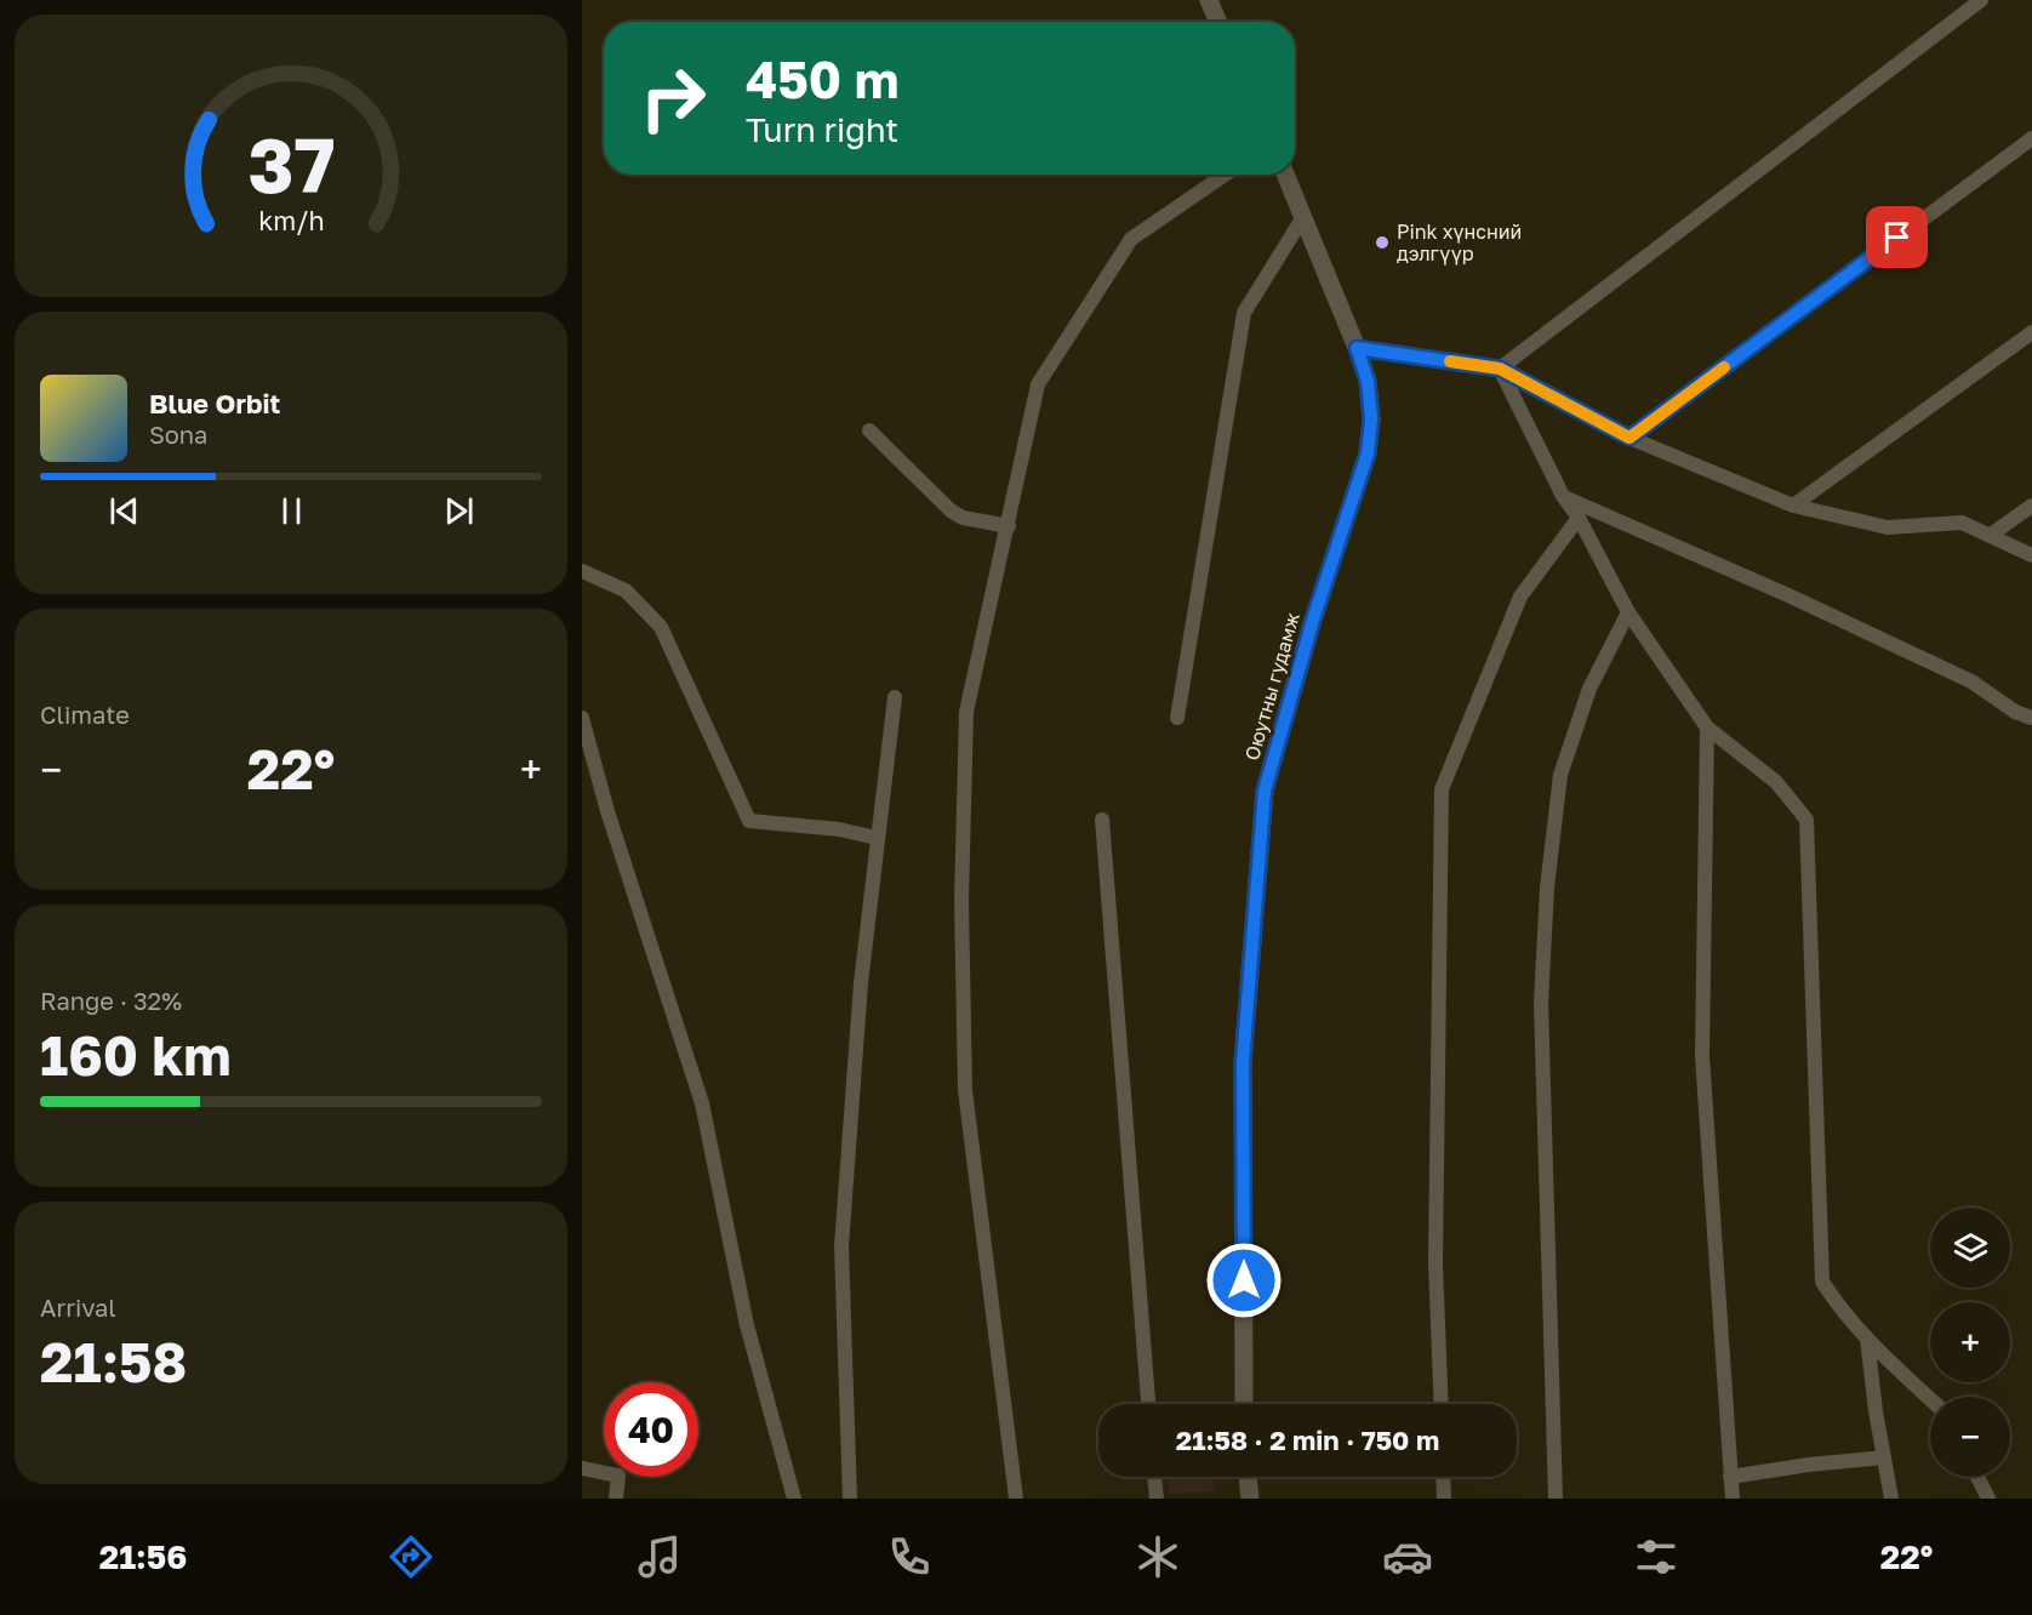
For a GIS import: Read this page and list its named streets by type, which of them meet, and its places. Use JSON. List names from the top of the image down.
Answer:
{
  "streets": {
    "street": ["Оюутны гудамж"]
  },
  "places": ["Pink хүнсний дэлгүүр"],
  "page": {
    "turn": ["450 m", "Turn right"],
    "song": ["Blue Orbit", "Sona"],
    "tile": [
      "Climate",
      ["Range · 32%", "160 km"],
      ["Arrival", "21:58"]
    ],
    "heat": ["−", "22°", "+"],
    "map_buttons": ["+", "−"],
    "limit": "40",
    "trip": "21:58 · 2 min · 750 m",
    "tabs": ["21:56", "22°"],
    "gauge": ["37", "km/h"]
  }
}
